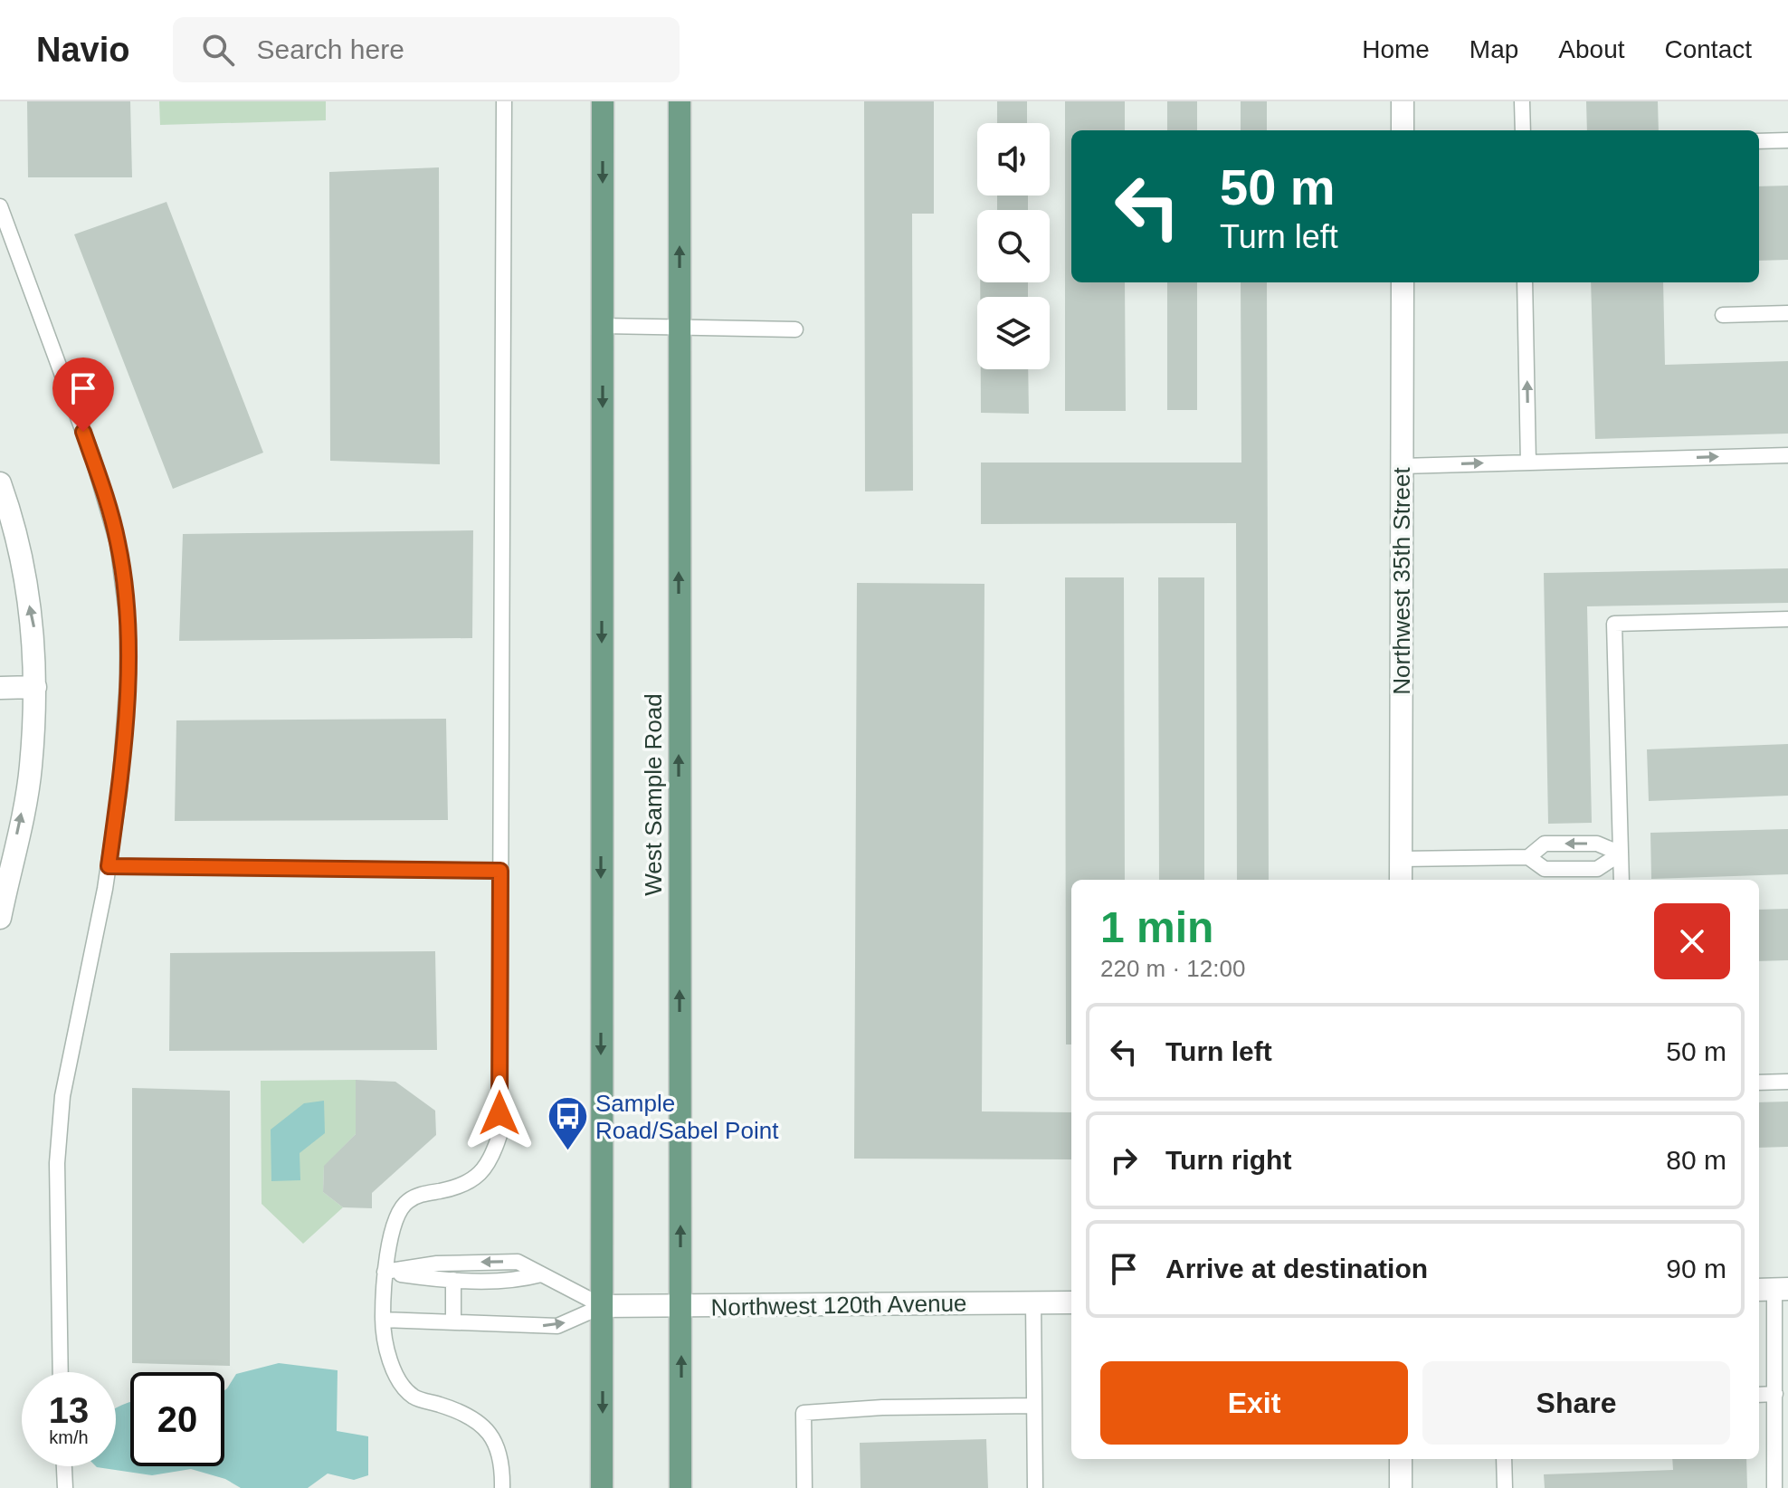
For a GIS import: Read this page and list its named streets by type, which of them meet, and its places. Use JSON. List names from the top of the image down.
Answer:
{
  "streets": {
    "main road": ["West Sample Road"],
    "street": ["Northwest 35th Street", "Northwest 120th Avenue"]
  },
  "crossings": [
    ["West Sample Road", "Northwest 120th Avenue"]
  ],
  "places": {
    "bus stop": ["Sample Road/Sabel Point"]
  },
  "page": {
    "header": "Navio",
    "search": "Search here",
    "nav": [
      "Home",
      "Map",
      "About",
      "Contact"
    ],
    "turn": ["50 m", "Turn left"],
    "heading": ["1 min", "220 m · 12:00"],
    "list": [
      {
        "name": "Turn left",
        "value": "50 m"
      },
      {
        "name": "Turn right",
        "value": "80 m"
      },
      {
        "name": "Arrive at destination",
        "value": "90 m"
      }
    ],
    "buttons": ["Exit", "Share"],
    "speed": "13 km/h",
    "limit": "20"
  }
}
